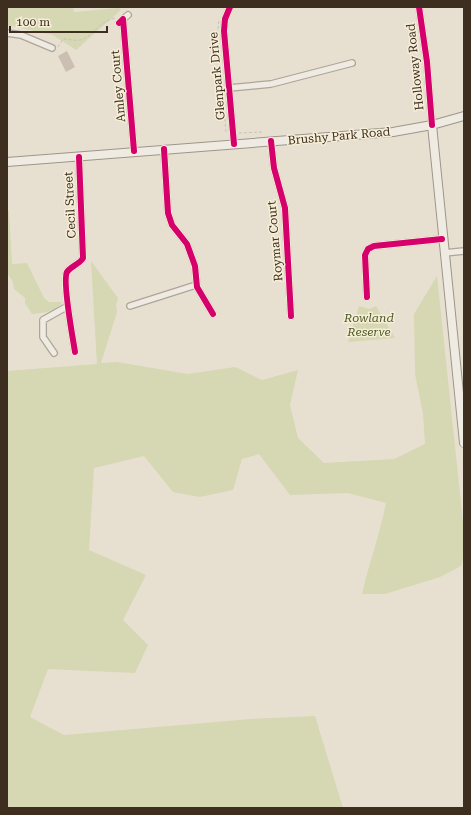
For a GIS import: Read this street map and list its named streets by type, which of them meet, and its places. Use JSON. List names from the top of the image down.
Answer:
{
  "streets": {
    "main road": ["Holloway Road", "Brushy Park Road"],
    "street": [
      "Glenpark Drive",
      "Amley Court",
      "Cecil Street",
      "Roymar Court"
    ]
  },
  "crossings": [
    ["Holloway Road", "Brushy Park Road"],
    ["Glenpark Drive", "Brushy Park Road"],
    ["Amley Court", "Brushy Park Road"],
    ["Brushy Park Road", "Cecil Street"],
    ["Brushy Park Road", "Roymar Court"]
  ],
  "parks": ["Rowland Reserve"],
  "scale_bar": "100 m"
}
